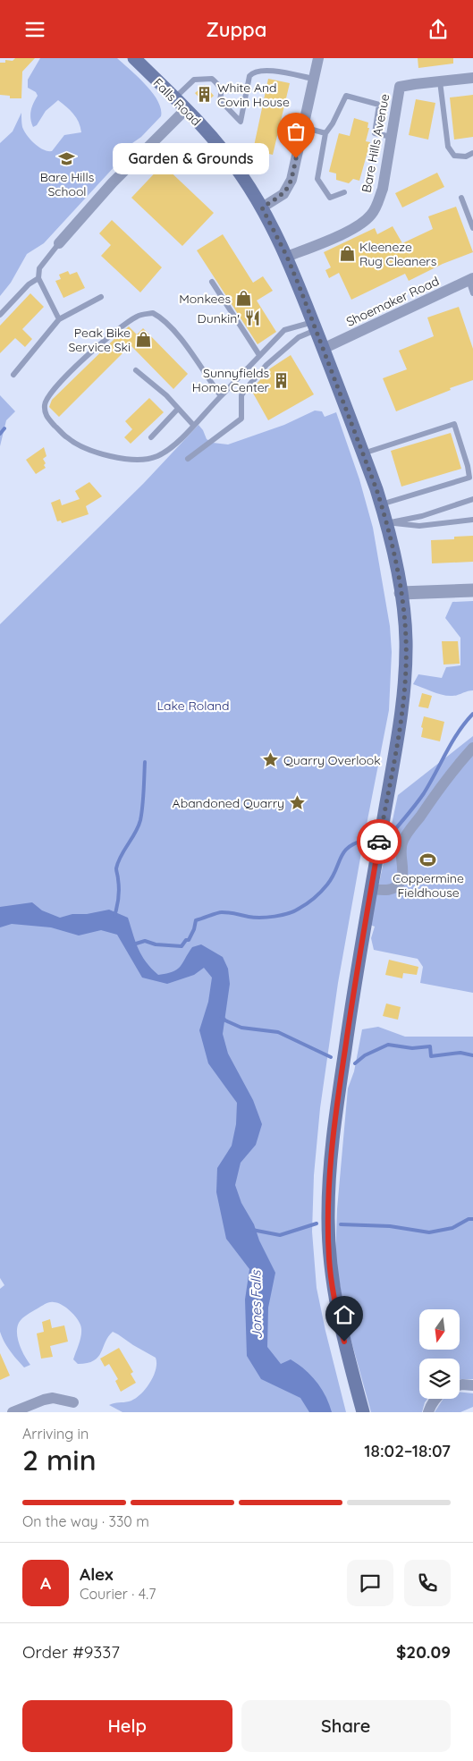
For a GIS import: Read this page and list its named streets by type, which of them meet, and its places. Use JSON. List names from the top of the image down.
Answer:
{
  "streets": {
    "main road": ["Falls Road"],
    "street": ["Bare Hills Avenue", "Shoemaker Road"]
  },
  "crossings": [
    ["Falls Road", "Bare Hills Avenue"],
    ["Falls Road", "Shoemaker Road"]
  ],
  "water": ["Jones Falls"],
  "parks": ["Lake Roland"],
  "places": {
    "building": ["White And Covin House", "Sunnyfields Home Center"],
    "other": ["Garden & Grounds"],
    "school or university": ["Bare Hills School"],
    "shop": ["Kleeneze Rug Cleaners", "Monkees", "Peak Bike Service Ski"],
    "restaurant": ["Dunkin'"],
    "place": ["Quarry Overlook", "Abandoned Quarry"],
    "sports": ["Coppermine Fieldhouse"]
  },
  "north": "bottom",
  "page": {
    "header": "Zuppa",
    "bubble": "Garden & Grounds",
    "heading": ["2 min", "Arriving in", "18:02–18:07"],
    "panel": [
      "Alex",
      "Courier · 4.7",
      "Order #9337",
      "$20.09"
    ],
    "bar": "On the way · 330 m",
    "round": "A",
    "buttons": ["Help", "Share"]
  }
}
